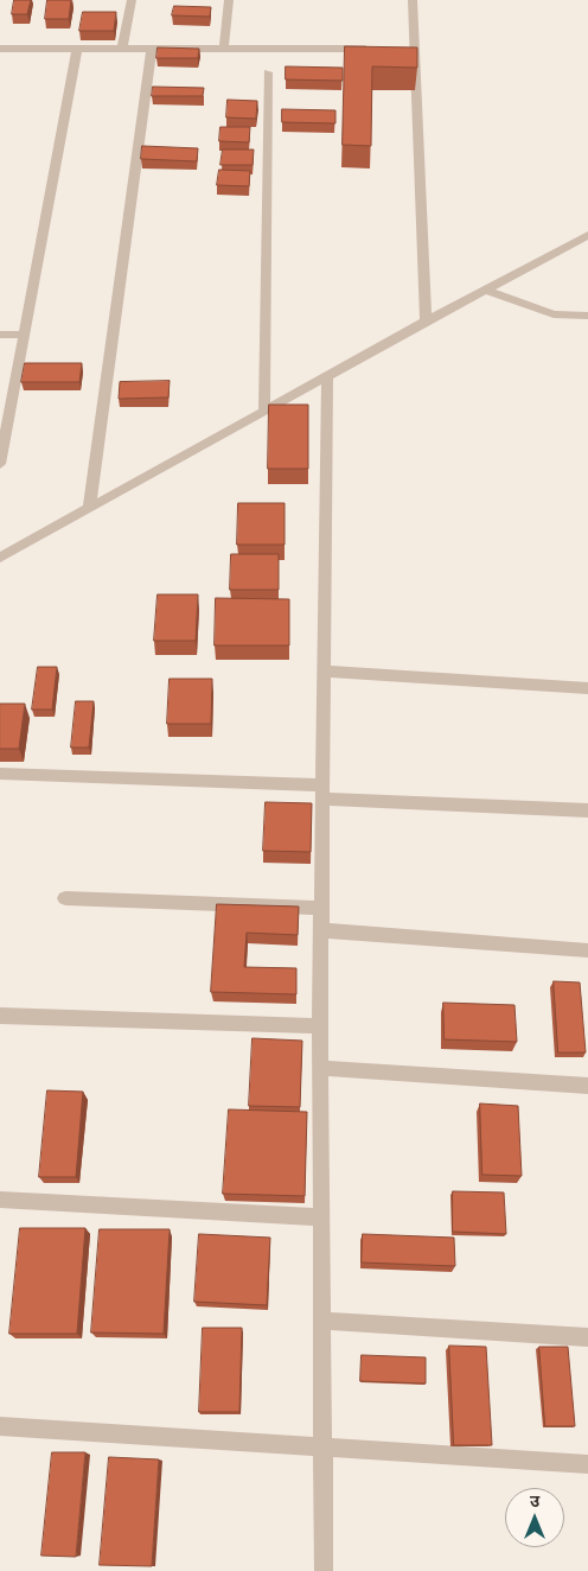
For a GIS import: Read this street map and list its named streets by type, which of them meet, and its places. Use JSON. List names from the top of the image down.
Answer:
{
  "north": "top"
}
